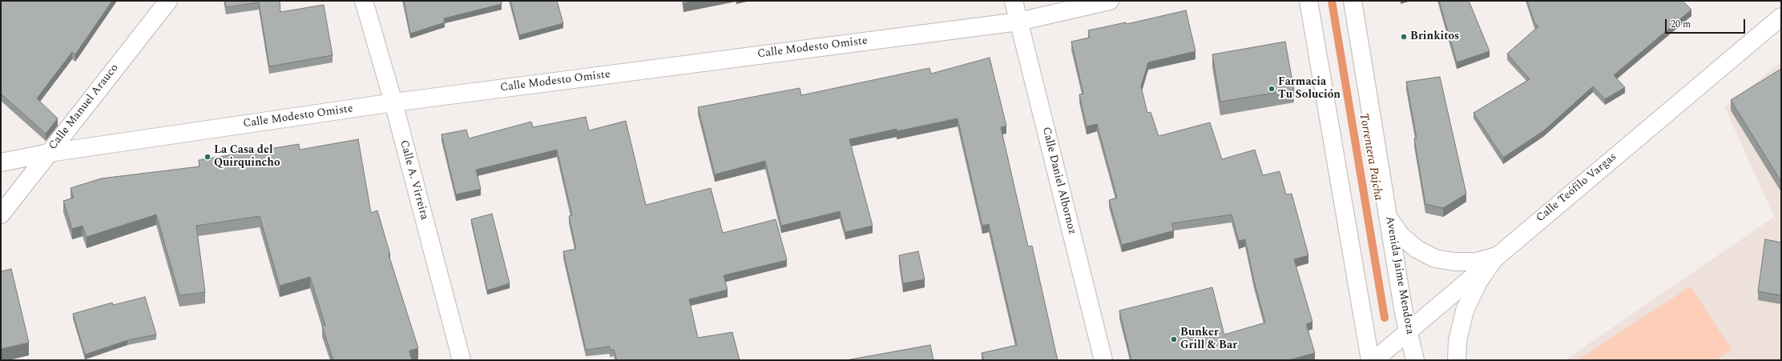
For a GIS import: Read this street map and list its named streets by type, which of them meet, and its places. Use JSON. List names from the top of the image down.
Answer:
{
  "streets": {
    "street": [
      "Calle Modesto Omiste",
      "Calle Manuel Arauco",
      "Calle A. Virreira",
      "Calle Daniel Albornoz",
      "Calle Teófilo Vargas",
      "Avenida Jaime Mendoza"
    ]
  },
  "crossings": [
    ["Calle Modesto Omiste", "Calle Manuel Arauco"],
    ["Calle Modesto Omiste", "Calle A. Virreira"],
    ["Calle Modesto Omiste", "Calle Daniel Albornoz"],
    ["Calle Teófilo Vargas", "Avenida Jaime Mendoza"]
  ],
  "water": ["Torrentera Pajcha"],
  "places": [
    "Brinkitos",
    "Farmacia Tu Solución",
    "La Casa del Quirquincho",
    "Bunker Grill & Bar"
  ],
  "scale_bar": "20 m"
}
